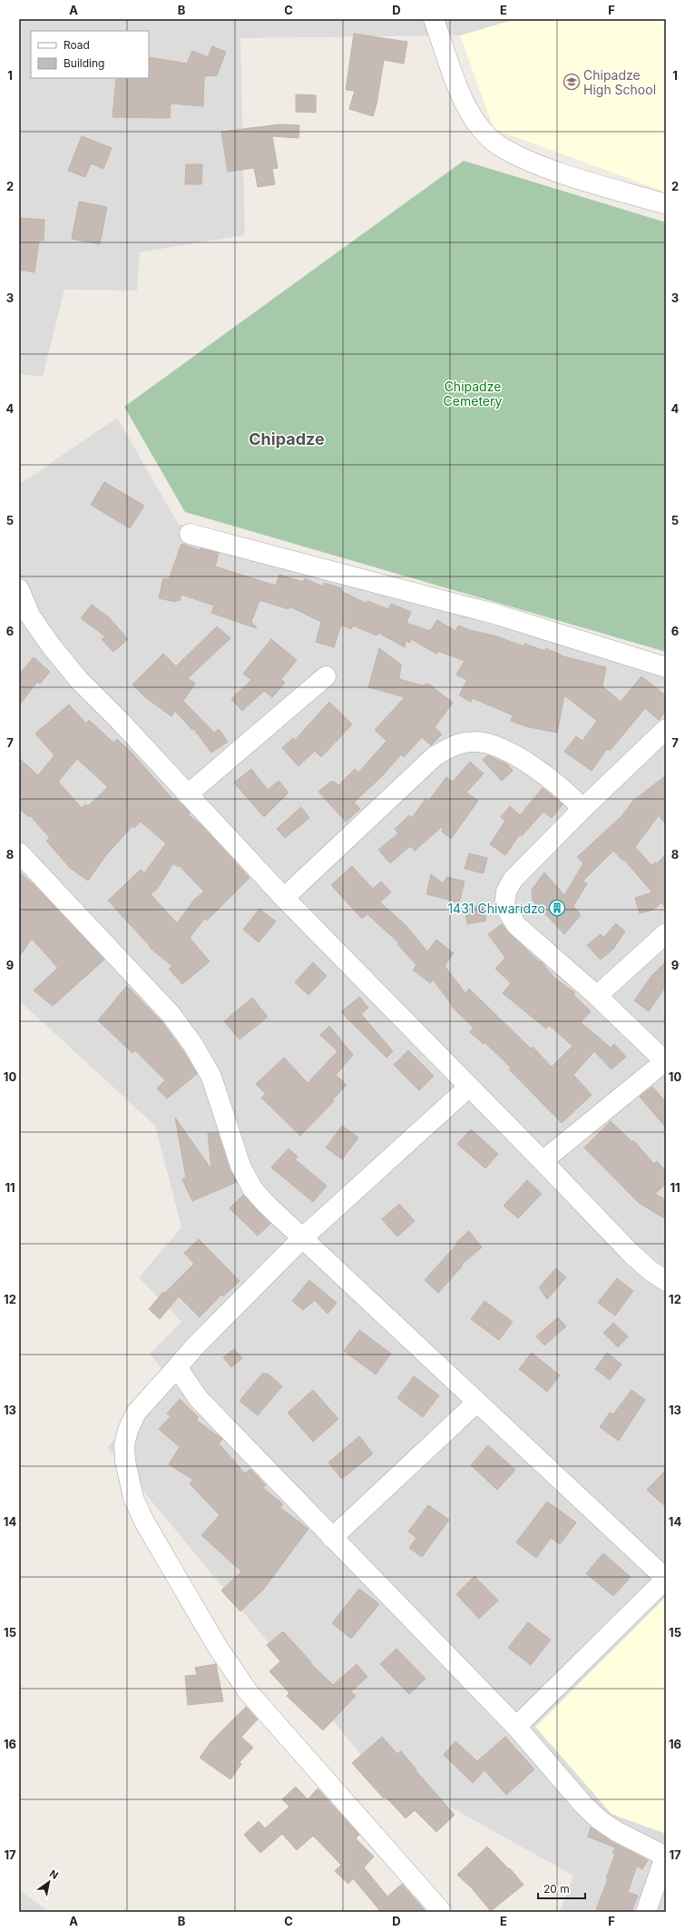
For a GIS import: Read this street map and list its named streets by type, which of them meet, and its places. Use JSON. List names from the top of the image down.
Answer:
{
  "districts": ["Chipadze"],
  "parks": ["Chipadze Cemetery"],
  "places": {
    "school or university": ["Chipadze High School"],
    "building": ["1431 Chiwaridzo"]
  },
  "legend": ["Road", "Building"],
  "scale_bar": "20 m",
  "north": "top right",
  "grid": {
    "columns": [
      "A",
      "B",
      "C",
      "D",
      "E",
      "F"
    ],
    "rows": [
      "1",
      "2",
      "3",
      "4",
      "5",
      "6",
      "7",
      "8",
      "9",
      "10",
      "11",
      "12",
      "13",
      "14",
      "15",
      "16",
      "17"
    ]
  }
}
